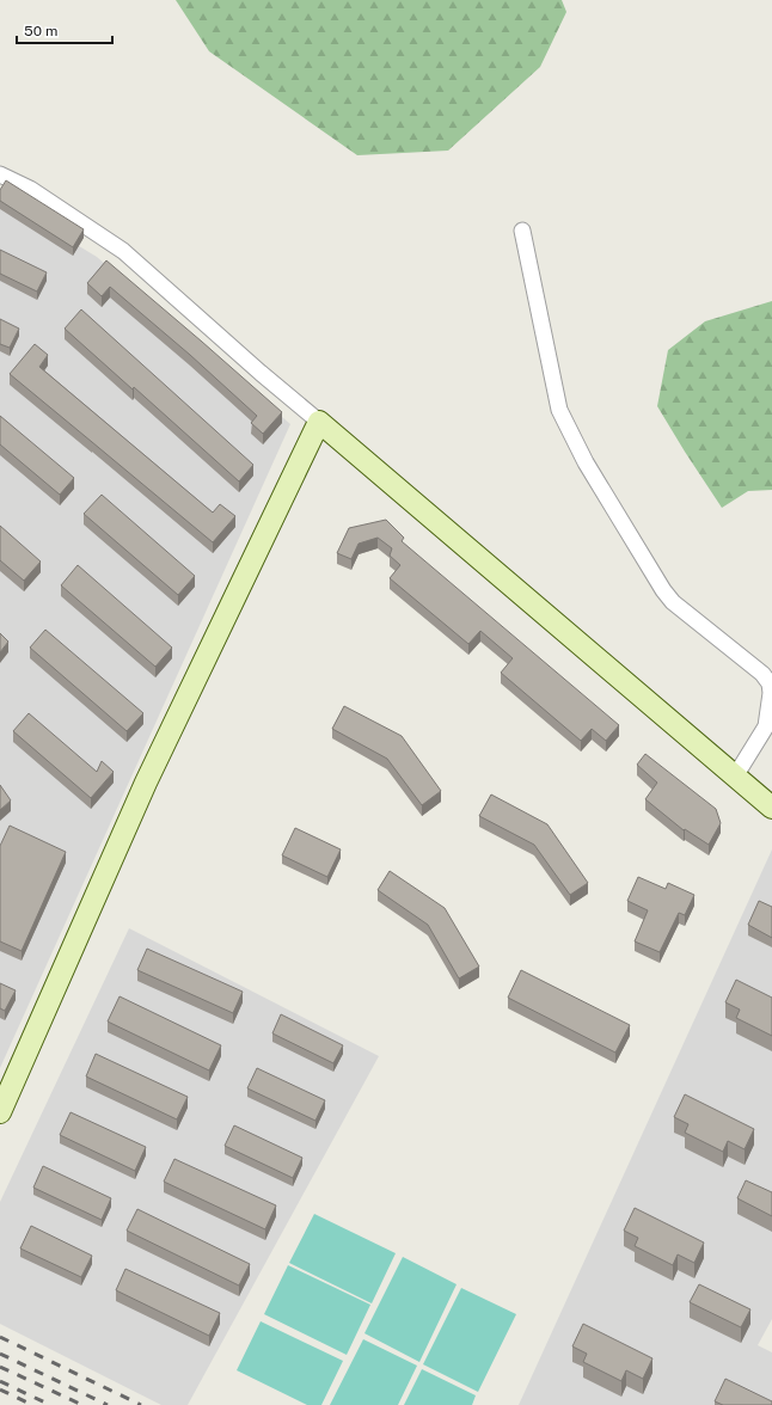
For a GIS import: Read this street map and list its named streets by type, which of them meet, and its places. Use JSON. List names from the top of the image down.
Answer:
{
  "scale_bar": "50 m"
}
